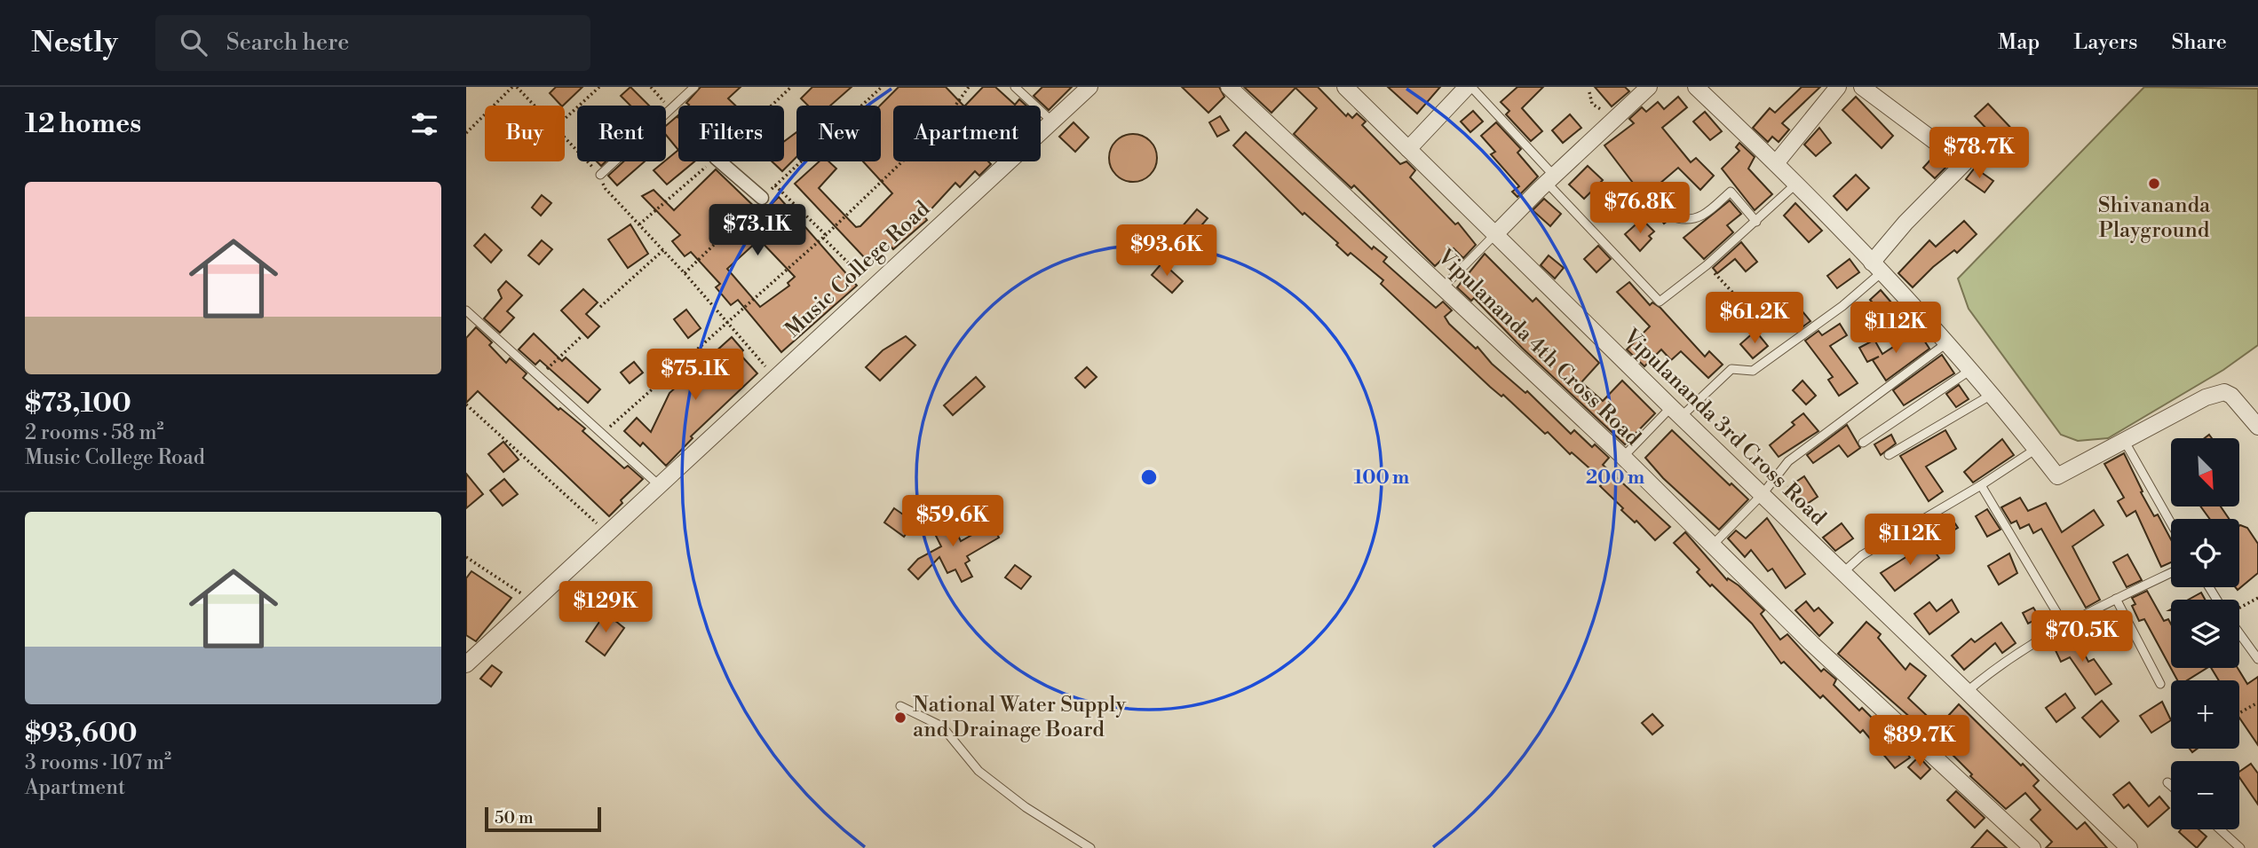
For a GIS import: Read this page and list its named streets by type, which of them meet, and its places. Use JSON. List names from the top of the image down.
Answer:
{
  "streets": {
    "street": ["Music College Road", "Vipulananda 4th Cross Road", "Vipulananda 3rd Cross Road"]
  },
  "places": ["Shivananda Playground", "National Water Supply and Drainage Board"],
  "scale_bar": "50 m",
  "north": "bottom right",
  "page": {
    "header": "Nestly",
    "search": "Search here",
    "nav": ["Map", "Layers", "Share"],
    "heading": "12 homes",
    "chip": [
      "Buy",
      "Rent",
      "Filters",
      "New",
      "Apartment"
    ],
    "price": [
      "$78.7K",
      "$76.8K",
      "$73.1K",
      "$93.6K",
      "$61.2K",
      "$112K",
      "$75.1K",
      "$59.6K",
      "$112K",
      "$129K",
      "$70.5K",
      "$89.7K"
    ],
    "list": [
      {
        "name": "$73,100",
        "note": "2 rooms · 58 m² · Music College Road"
      },
      {
        "name": "$93,600",
        "note": "3 rooms · 107 m² · Apartment"
      }
    ],
    "map_buttons": ["+", "−"],
    "scale": "50 m"
  },
  "rings": ["100 m", "200 m"]
}
